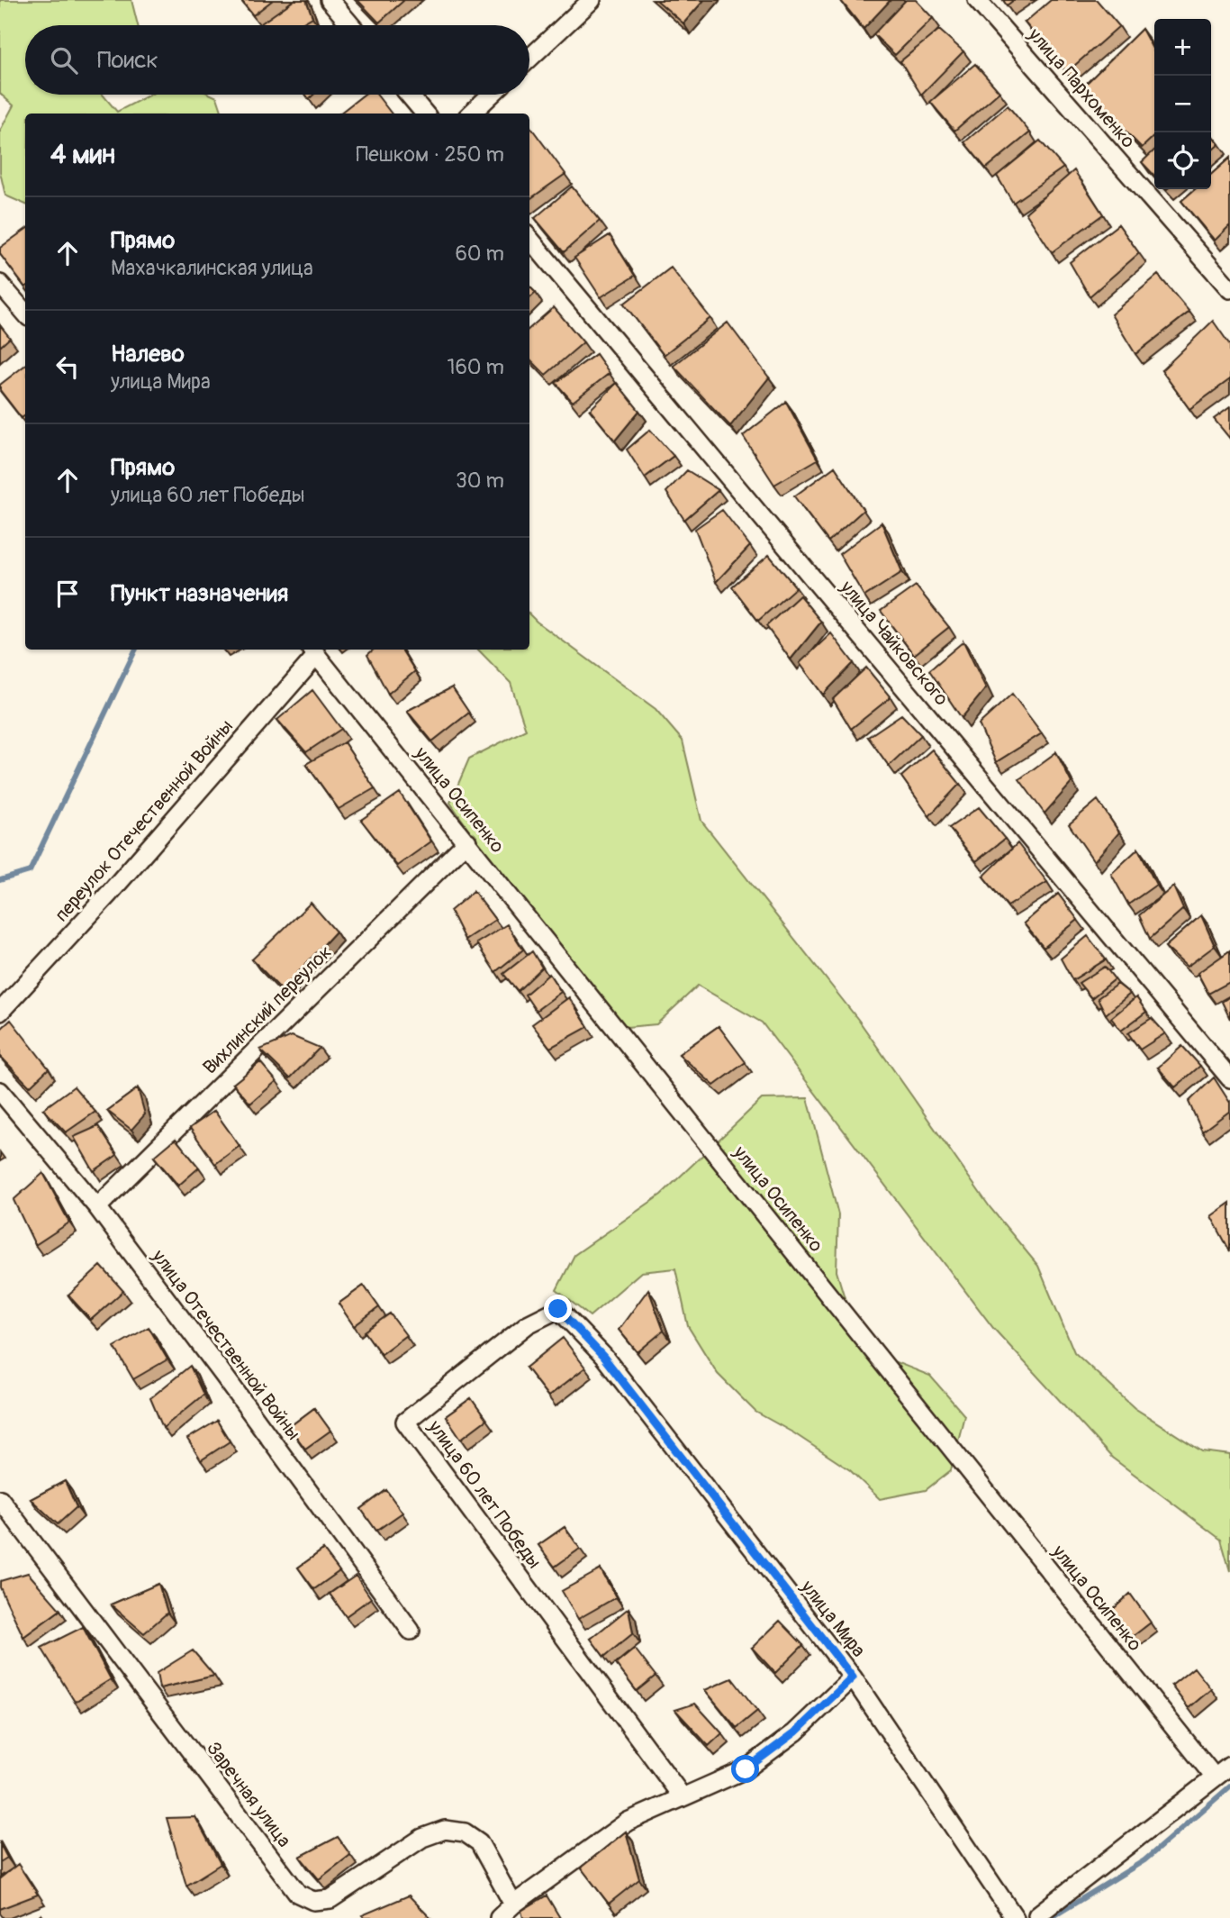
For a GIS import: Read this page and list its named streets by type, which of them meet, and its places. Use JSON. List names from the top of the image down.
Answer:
{
  "streets": {
    "street": [
      "улица Пархоменко",
      "улица Чайковского",
      "улица Осипенко",
      "переулок Отечественной Войны",
      "Вихлинский переулок",
      "улица Отечественной Войны",
      "улица 60 лет Победы",
      "улица Мира",
      "Заречная улица"
    ]
  },
  "crossings": [
    ["улица Осипенко", "переулок Отечественной Войны"],
    ["улица Осипенко", "Вихлинский переулок"],
    ["Вихлинский переулок", "улица Отечественной Войны"],
    ["улица 60 лет Победы", "улица Мира"]
  ],
  "page": {
    "map_buttons": ["+", "−"],
    "search": "Поиск",
    "heading": ["4 мин", "Пешком · 250 m"],
    "list": [
      ["Прямо", "Махачкалинская улица", "60 m"],
      ["Налево", "улица Мира", "160 m"],
      ["Прямо", "улица 60 лет Победы", "30 m"],
      "Пункт назначения"
    ]
  }
}
